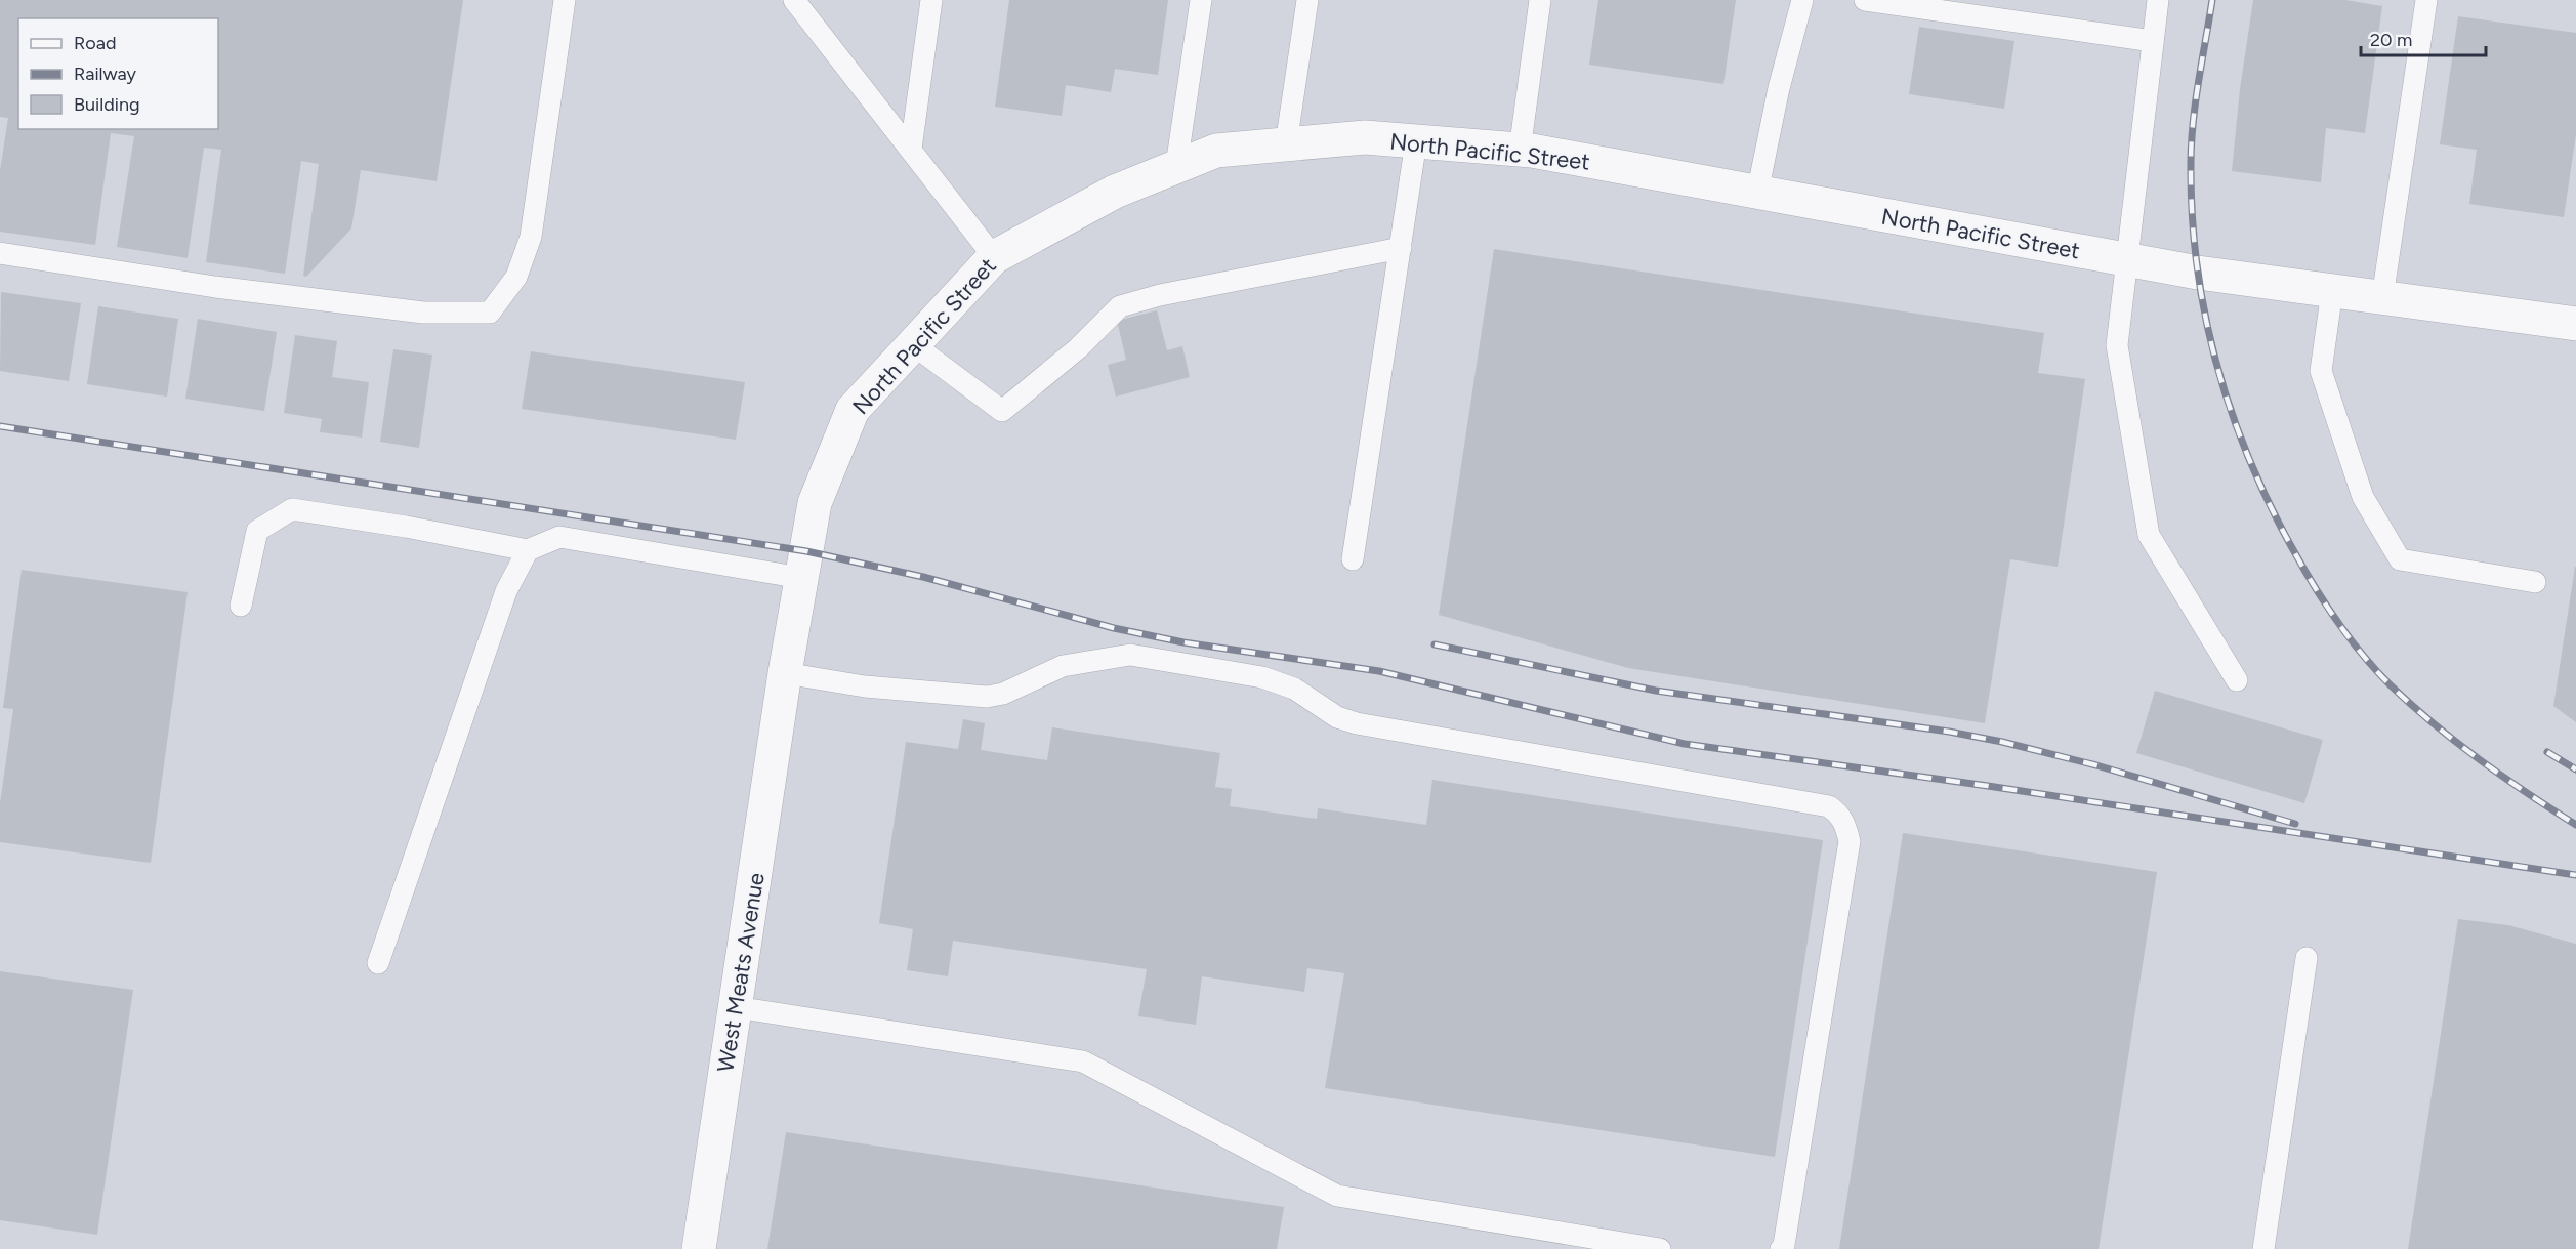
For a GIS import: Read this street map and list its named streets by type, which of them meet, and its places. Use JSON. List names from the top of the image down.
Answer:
{
  "streets": {
    "street": ["North Pacific Street", "West Meats Avenue"]
  },
  "crossings": [
    ["North Pacific Street", "West Meats Avenue"]
  ],
  "legend": ["Road", "Railway", "Building"],
  "scale_bar": "20 m"
}
